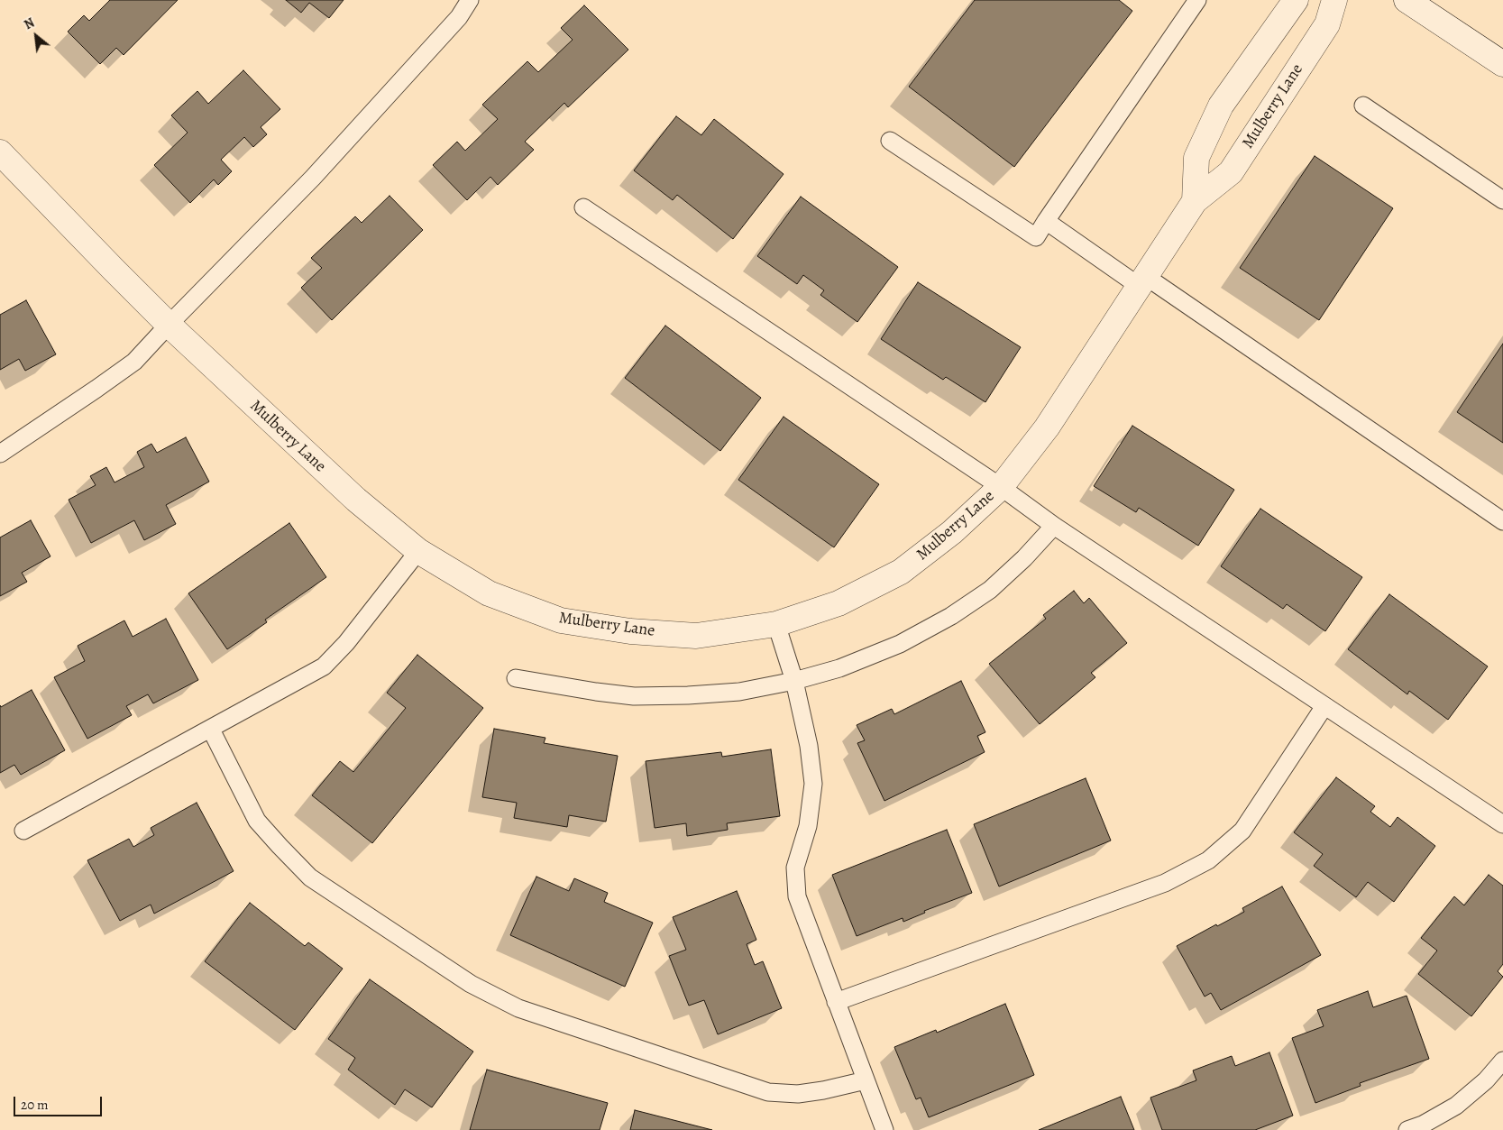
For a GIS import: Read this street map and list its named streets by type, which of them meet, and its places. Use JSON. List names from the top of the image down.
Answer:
{
  "streets": {
    "street": ["Mulberry Lane"]
  },
  "scale_bar": "20 m",
  "north": "top left"
}
